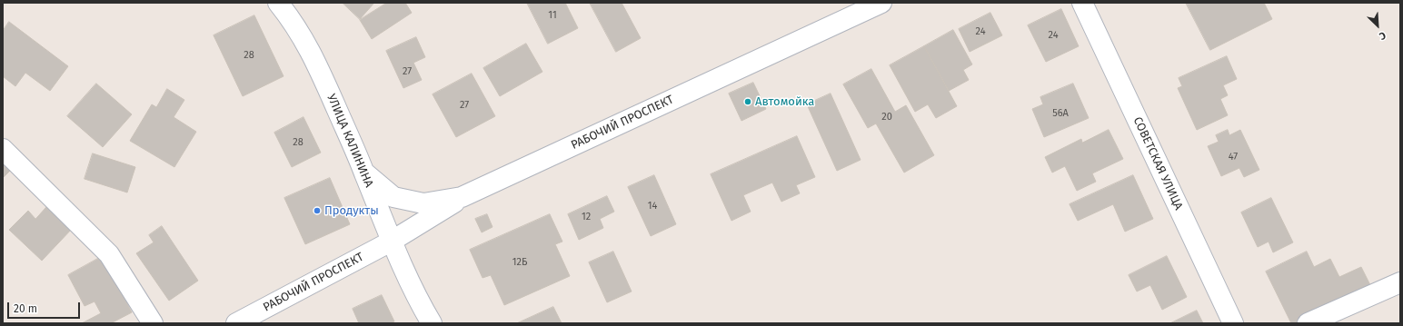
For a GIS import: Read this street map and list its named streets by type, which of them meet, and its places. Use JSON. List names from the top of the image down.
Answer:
{
  "streets": {
    "street": ["РАБОЧИЙ ПРОСПЕКТ", "УЛИЦА КАЛИНИНА", "СОВЕТСКАЯ УЛИЦА"]
  },
  "crossings": [
    ["РАБОЧИЙ ПРОСПЕКТ", "УЛИЦА КАЛИНИНА"]
  ],
  "places": ["Автомойка", "Продукты"],
  "house_numbers": [
    "11",
    "24",
    "24",
    "28",
    "27",
    "27",
    "56А",
    "20",
    "28",
    "47",
    "14",
    "12",
    "12Б"
  ],
  "scale_bar": "20 m",
  "north": "bottom right"
}
